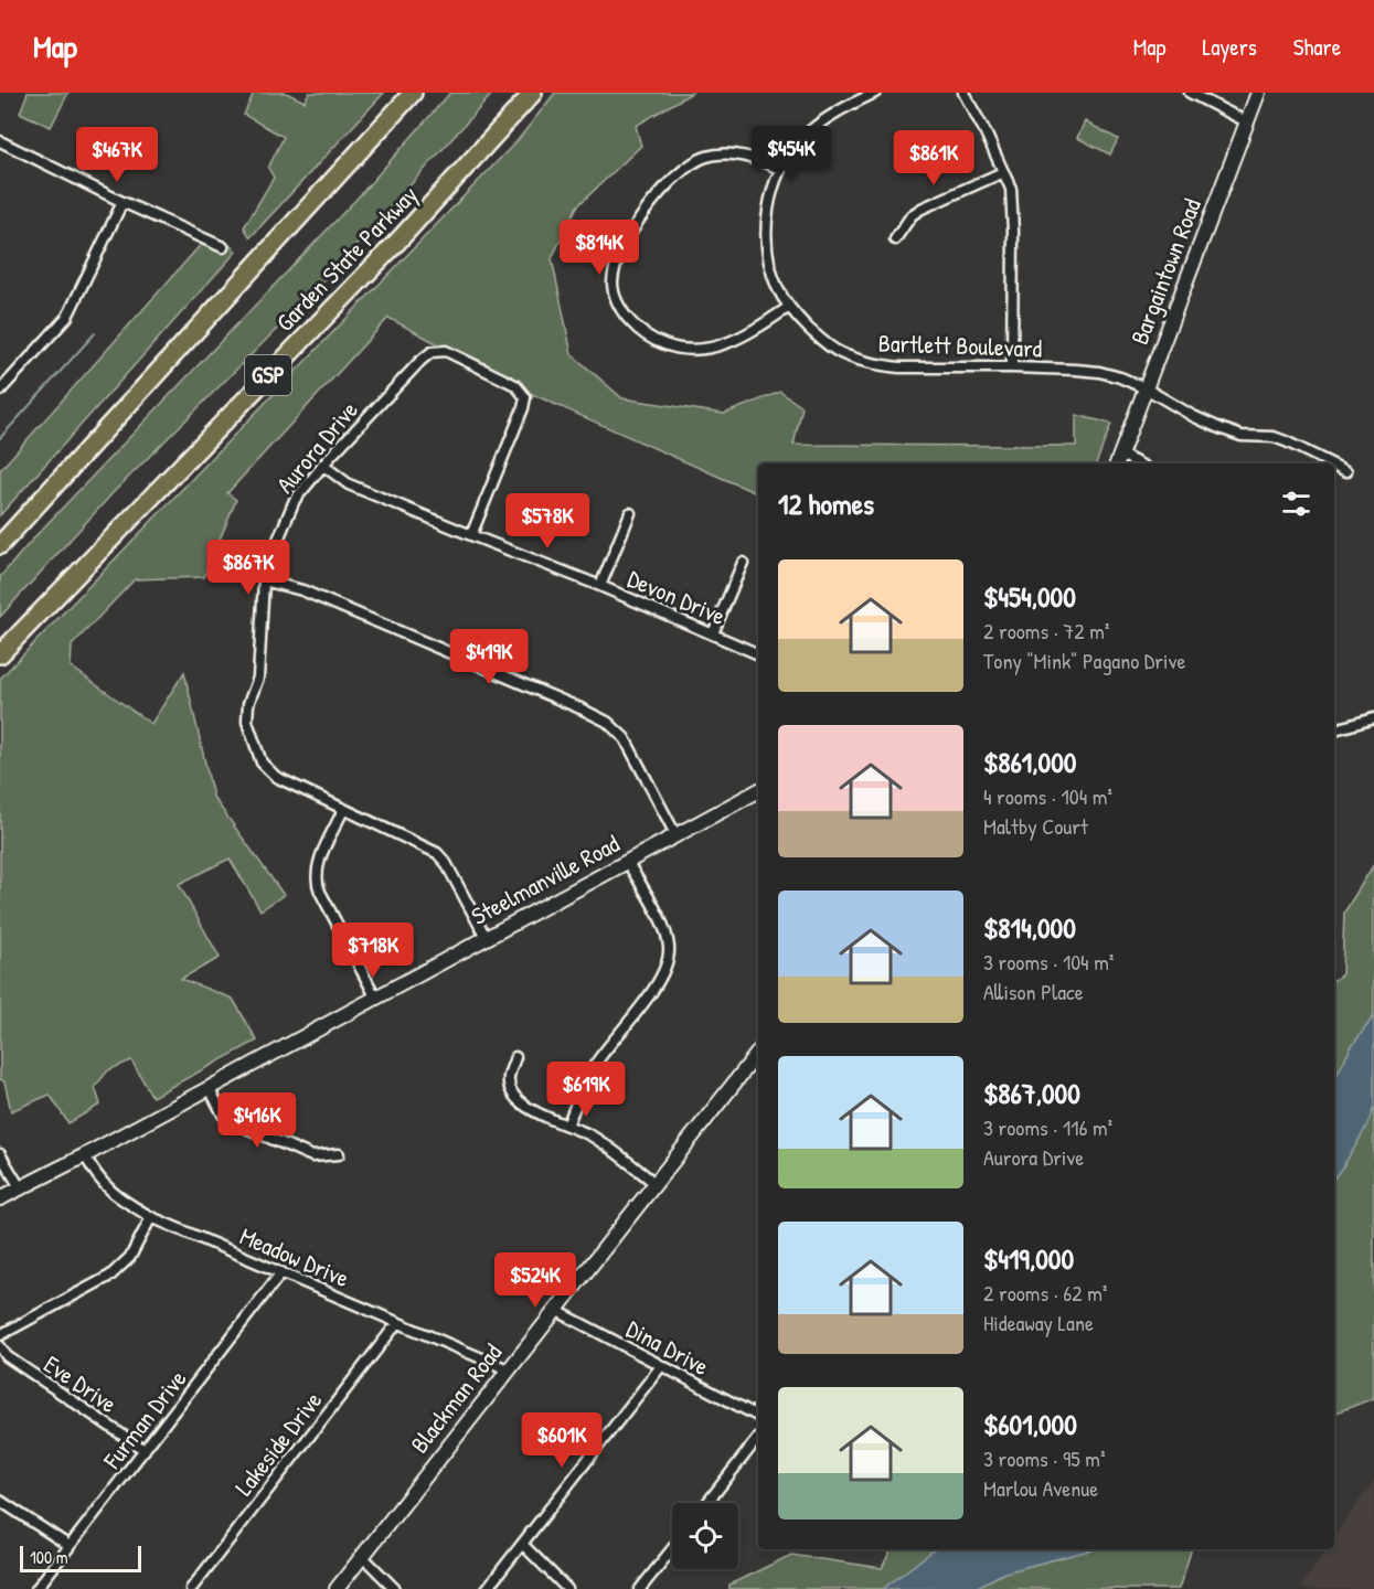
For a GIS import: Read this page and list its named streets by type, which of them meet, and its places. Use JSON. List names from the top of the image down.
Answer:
{
  "streets": {
    "highway": ["Garden State Parkway", "GSP"],
    "main road": ["Bargaintown Road", "Steelmanville Road", "Blackman Road"],
    "street": [
      "Bartlett Boulevard",
      "Aurora Drive",
      "Devon Drive",
      "Meadow Drive",
      "Dina Drive",
      "Eve Drive",
      "Furman Drive",
      "Lakeside Drive"
    ]
  },
  "crossings": [
    ["Bargaintown Road", "Bartlett Boulevard"],
    ["Aurora Drive", "Devon Drive"],
    ["Aurora Drive", "Steelmanville Road"],
    ["Steelmanville Road", "Meadow Drive"],
    ["Meadow Drive", "Blackman Road"],
    ["Meadow Drive", "Furman Drive"],
    ["Meadow Drive", "Lakeside Drive"],
    ["Dina Drive", "Blackman Road"],
    ["Eve Drive", "Furman Drive"]
  ],
  "scale_bar": "100 m",
  "page": {
    "header": "Map",
    "nav": ["Map", "Layers", "Share"],
    "price": [
      "$454K",
      "$467K",
      "$861K",
      "$814K",
      "$578K",
      "$867K",
      "$419K",
      "$718K",
      "$619K",
      "$416K",
      "$524K",
      "$601K"
    ],
    "heading": "12 homes",
    "list": [
      {
        "name": "$454,000",
        "note": "2 rooms · 72 m² · Tony \"Mink\" Pagano Drive"
      },
      {
        "name": "$861,000",
        "note": "4 rooms · 104 m² · Maltby Court"
      },
      {
        "name": "$814,000",
        "note": "3 rooms · 104 m² · Allison Place"
      },
      {
        "name": "$867,000",
        "note": "3 rooms · 116 m² · Aurora Drive"
      },
      {
        "name": "$419,000",
        "note": "2 rooms · 62 m² · Hideaway Lane"
      },
      {
        "name": "$601,000",
        "note": "3 rooms · 95 m² · Marlou Avenue"
      }
    ],
    "scale": "100 m"
  }
}
